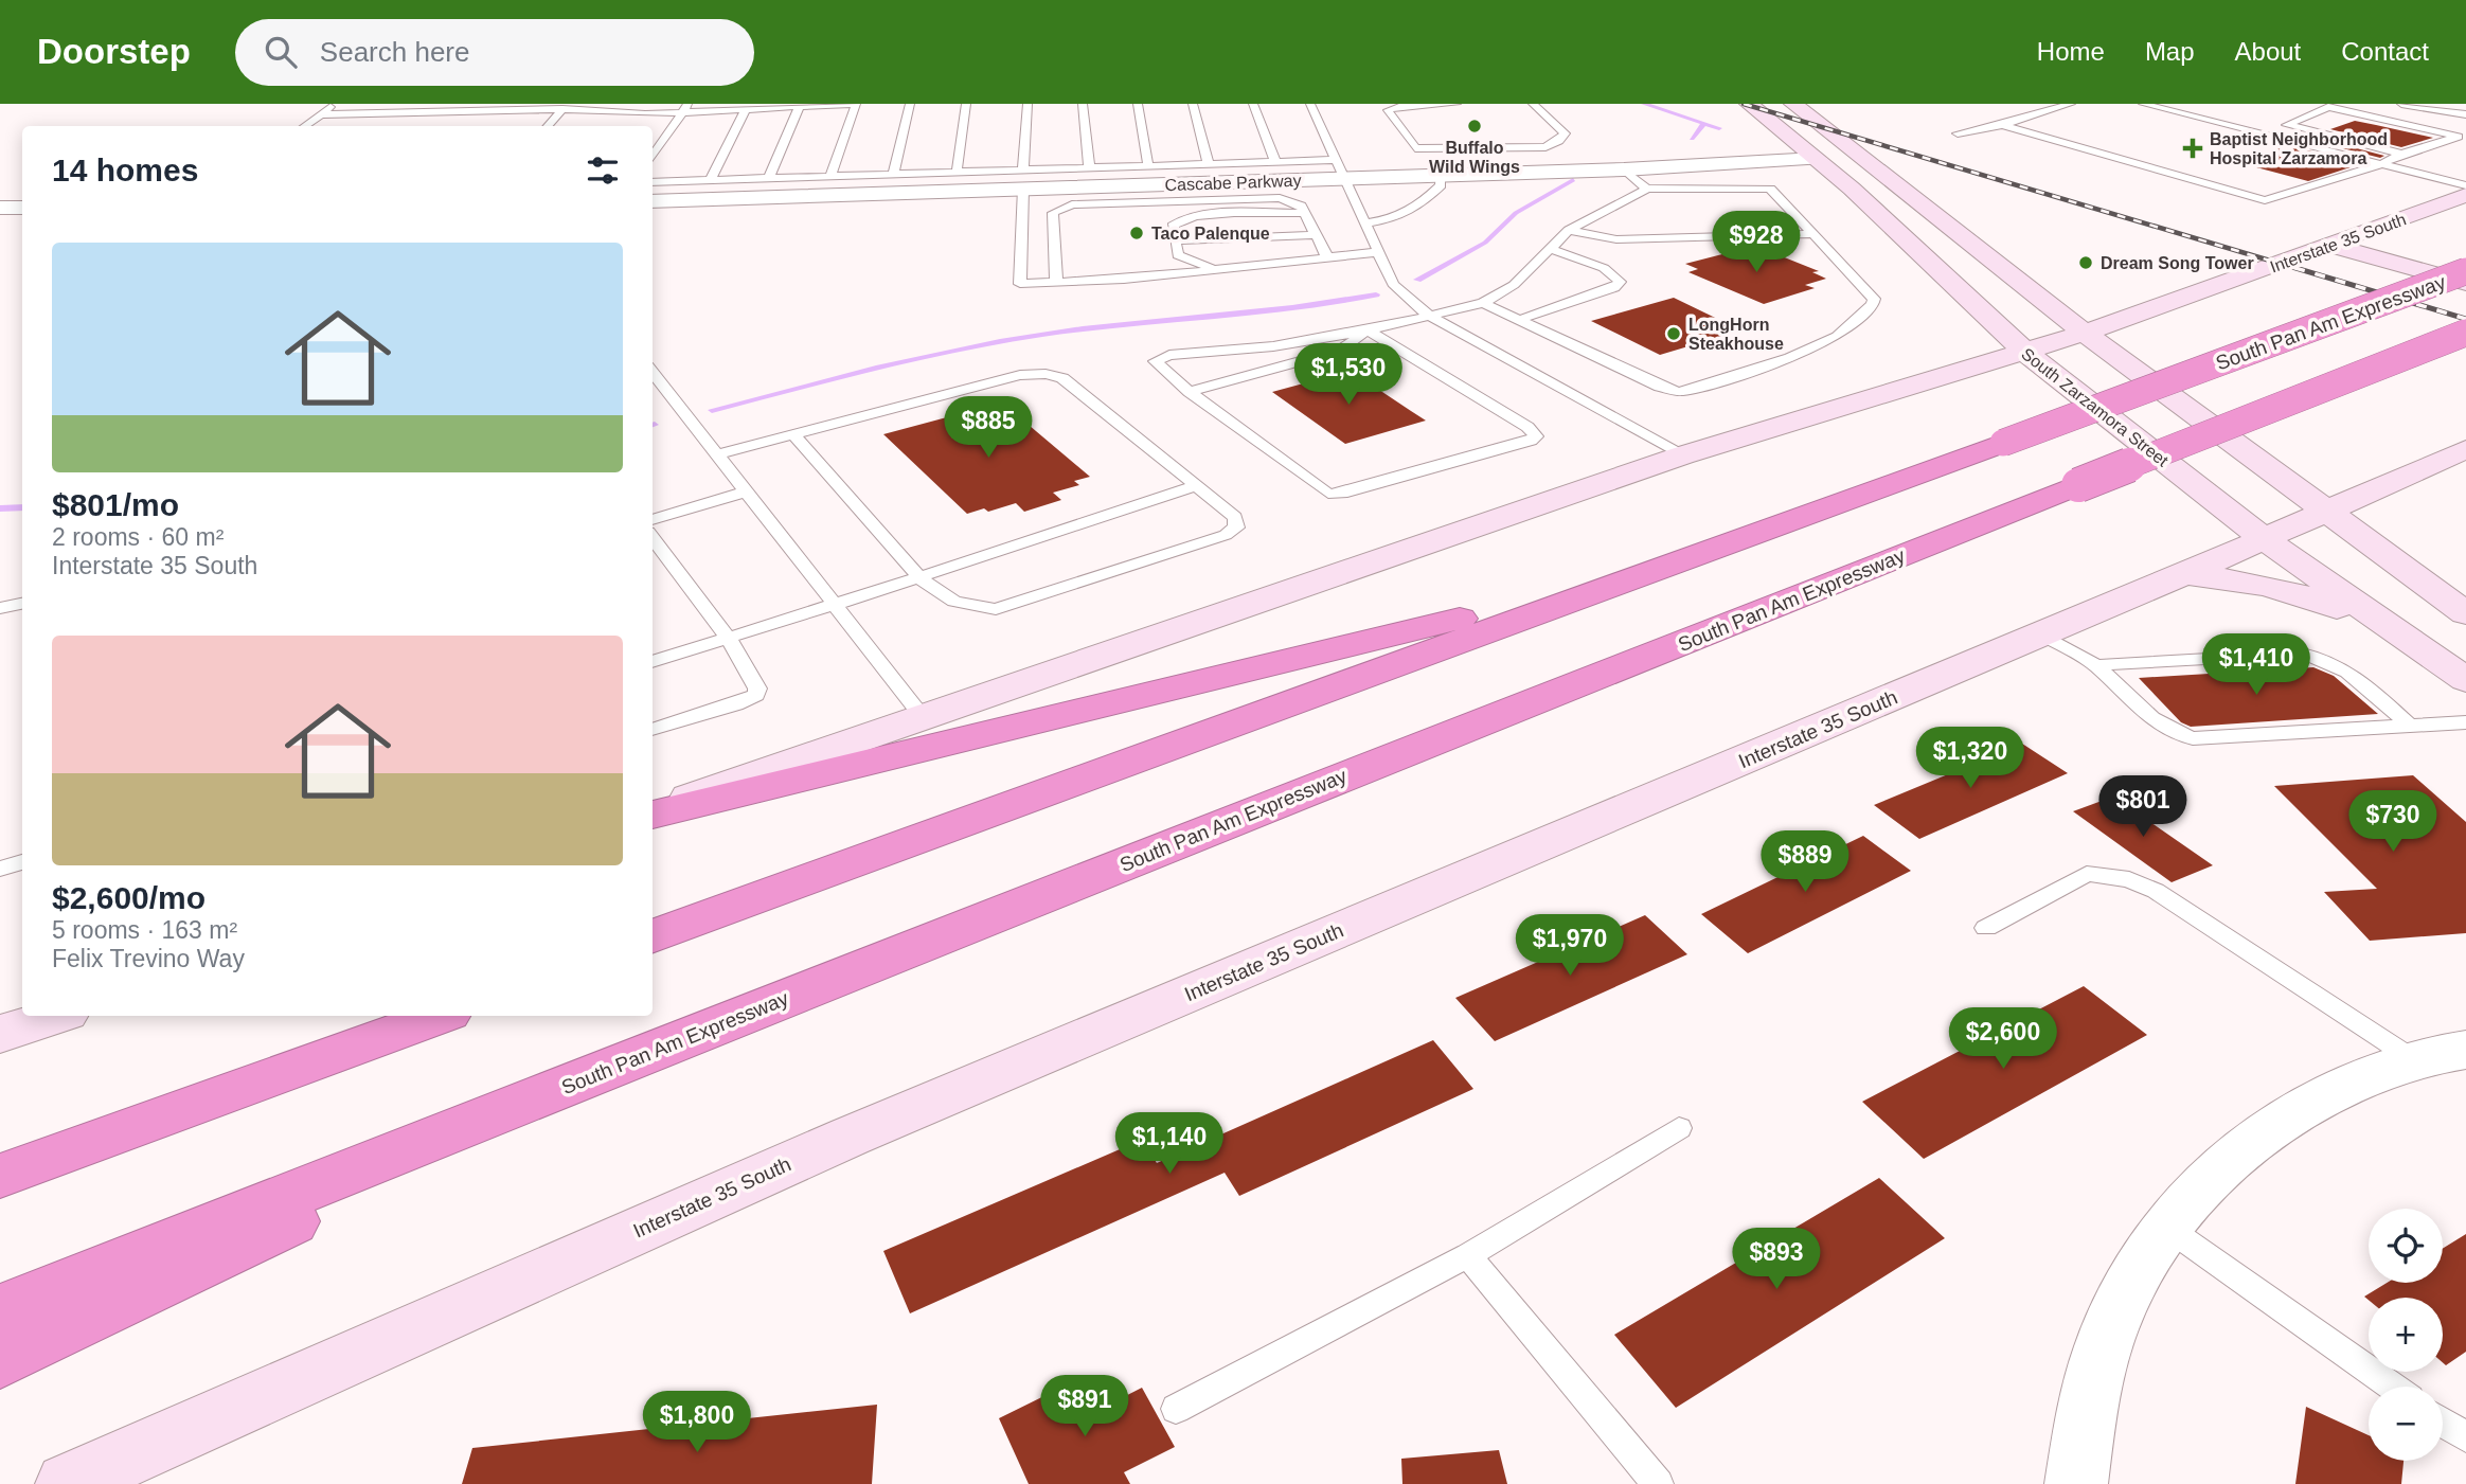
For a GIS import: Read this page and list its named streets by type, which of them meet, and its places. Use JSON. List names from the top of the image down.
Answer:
{
  "streets": {
    "highway": ["South Pan Am Expressway"],
    "main road": ["Interstate 35 South", "South Zarzamora Street"],
    "street": ["Cascabe Parkway"]
  },
  "crossings": [
    ["Cascabe Parkway", "South Zarzamora Street"],
    ["Interstate 35 South", "South Zarzamora Street"]
  ],
  "places": {
    "other": [
      "Buffalo Wild Wings",
      "Taco Palenque",
      "Dream Song Tower",
      "LongHorn Steakhouse"
    ],
    "health": ["Baptist Neighborhood Hospital Zarzamora"]
  },
  "page": {
    "header": "Doorstep",
    "search": "Search here",
    "nav": [
      "Home",
      "Map",
      "About",
      "Contact"
    ],
    "heading": "14 homes",
    "price": [
      "$928",
      "$1,530",
      "$885",
      "$1,410",
      "$1,320",
      "$801",
      "$730",
      "$889",
      "$1,970",
      "$2,600",
      "$1,140",
      "$893",
      "$891",
      "$1,800"
    ],
    "list": [
      {
        "name": "$801/mo",
        "note": "2 rooms · 60 m² · Interstate 35 South"
      },
      {
        "name": "$2,600/mo",
        "note": "5 rooms · 163 m² · Felix Trevino Way"
      }
    ],
    "map_buttons": ["+", "−"]
  }
}
